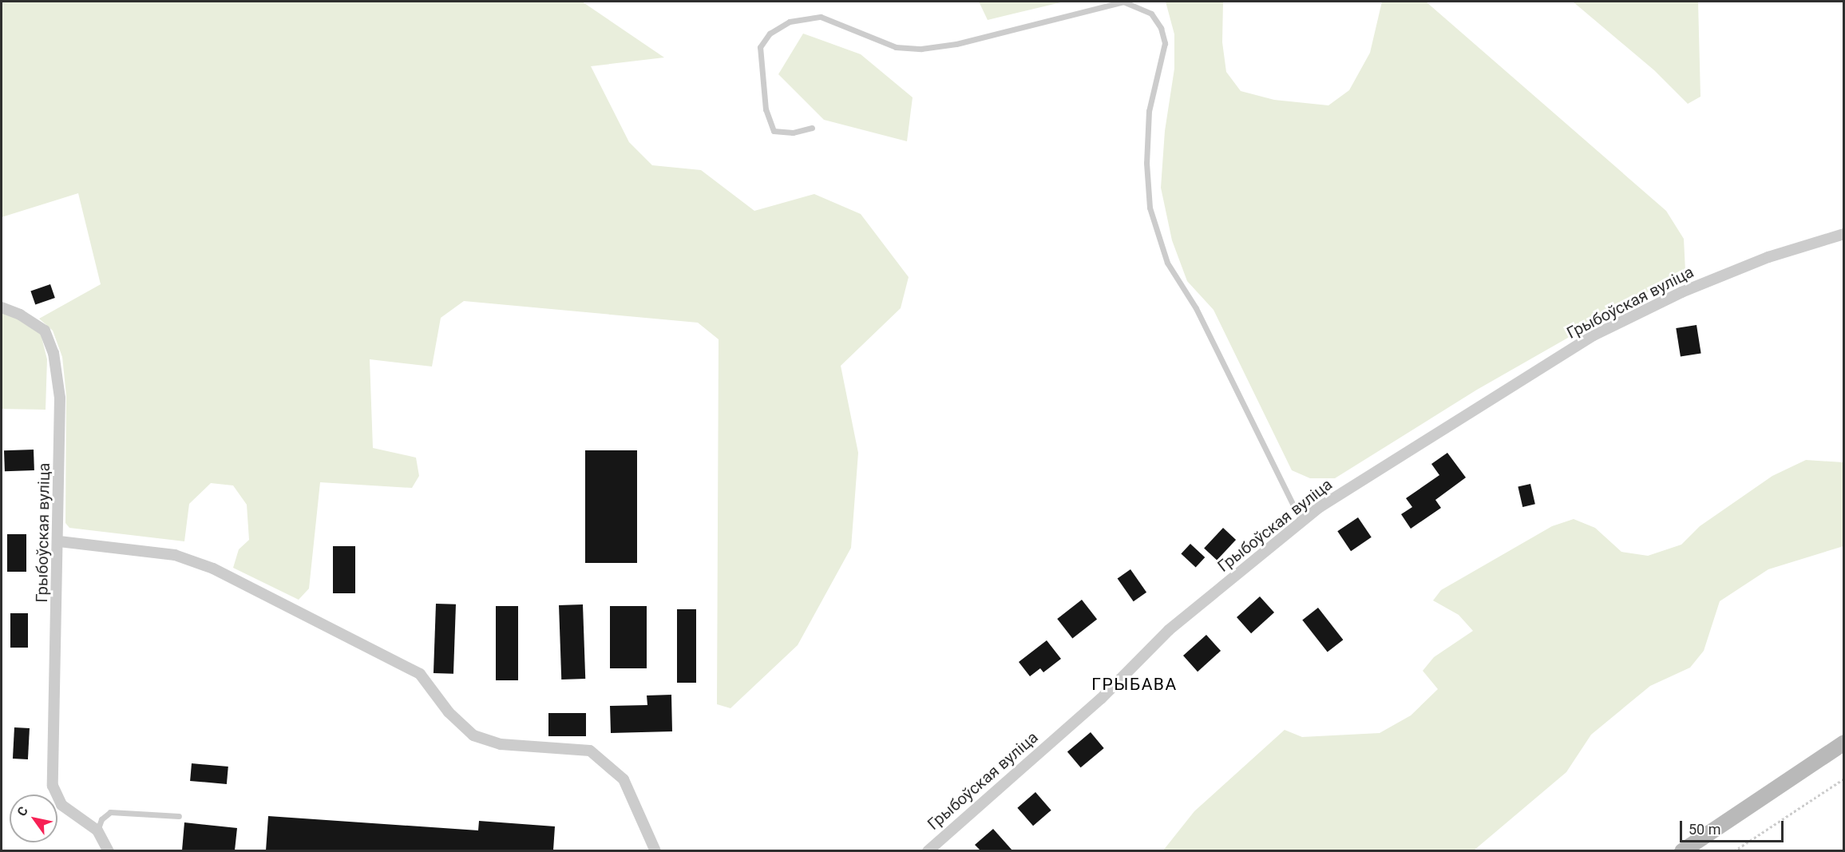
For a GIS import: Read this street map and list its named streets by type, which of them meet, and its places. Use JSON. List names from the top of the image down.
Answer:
{
  "streets": {
    "street": ["Грыбоўская вуліца"]
  },
  "districts": ["ГРЫБАВА"],
  "scale_bar": "50 m",
  "north": "top left"
}
